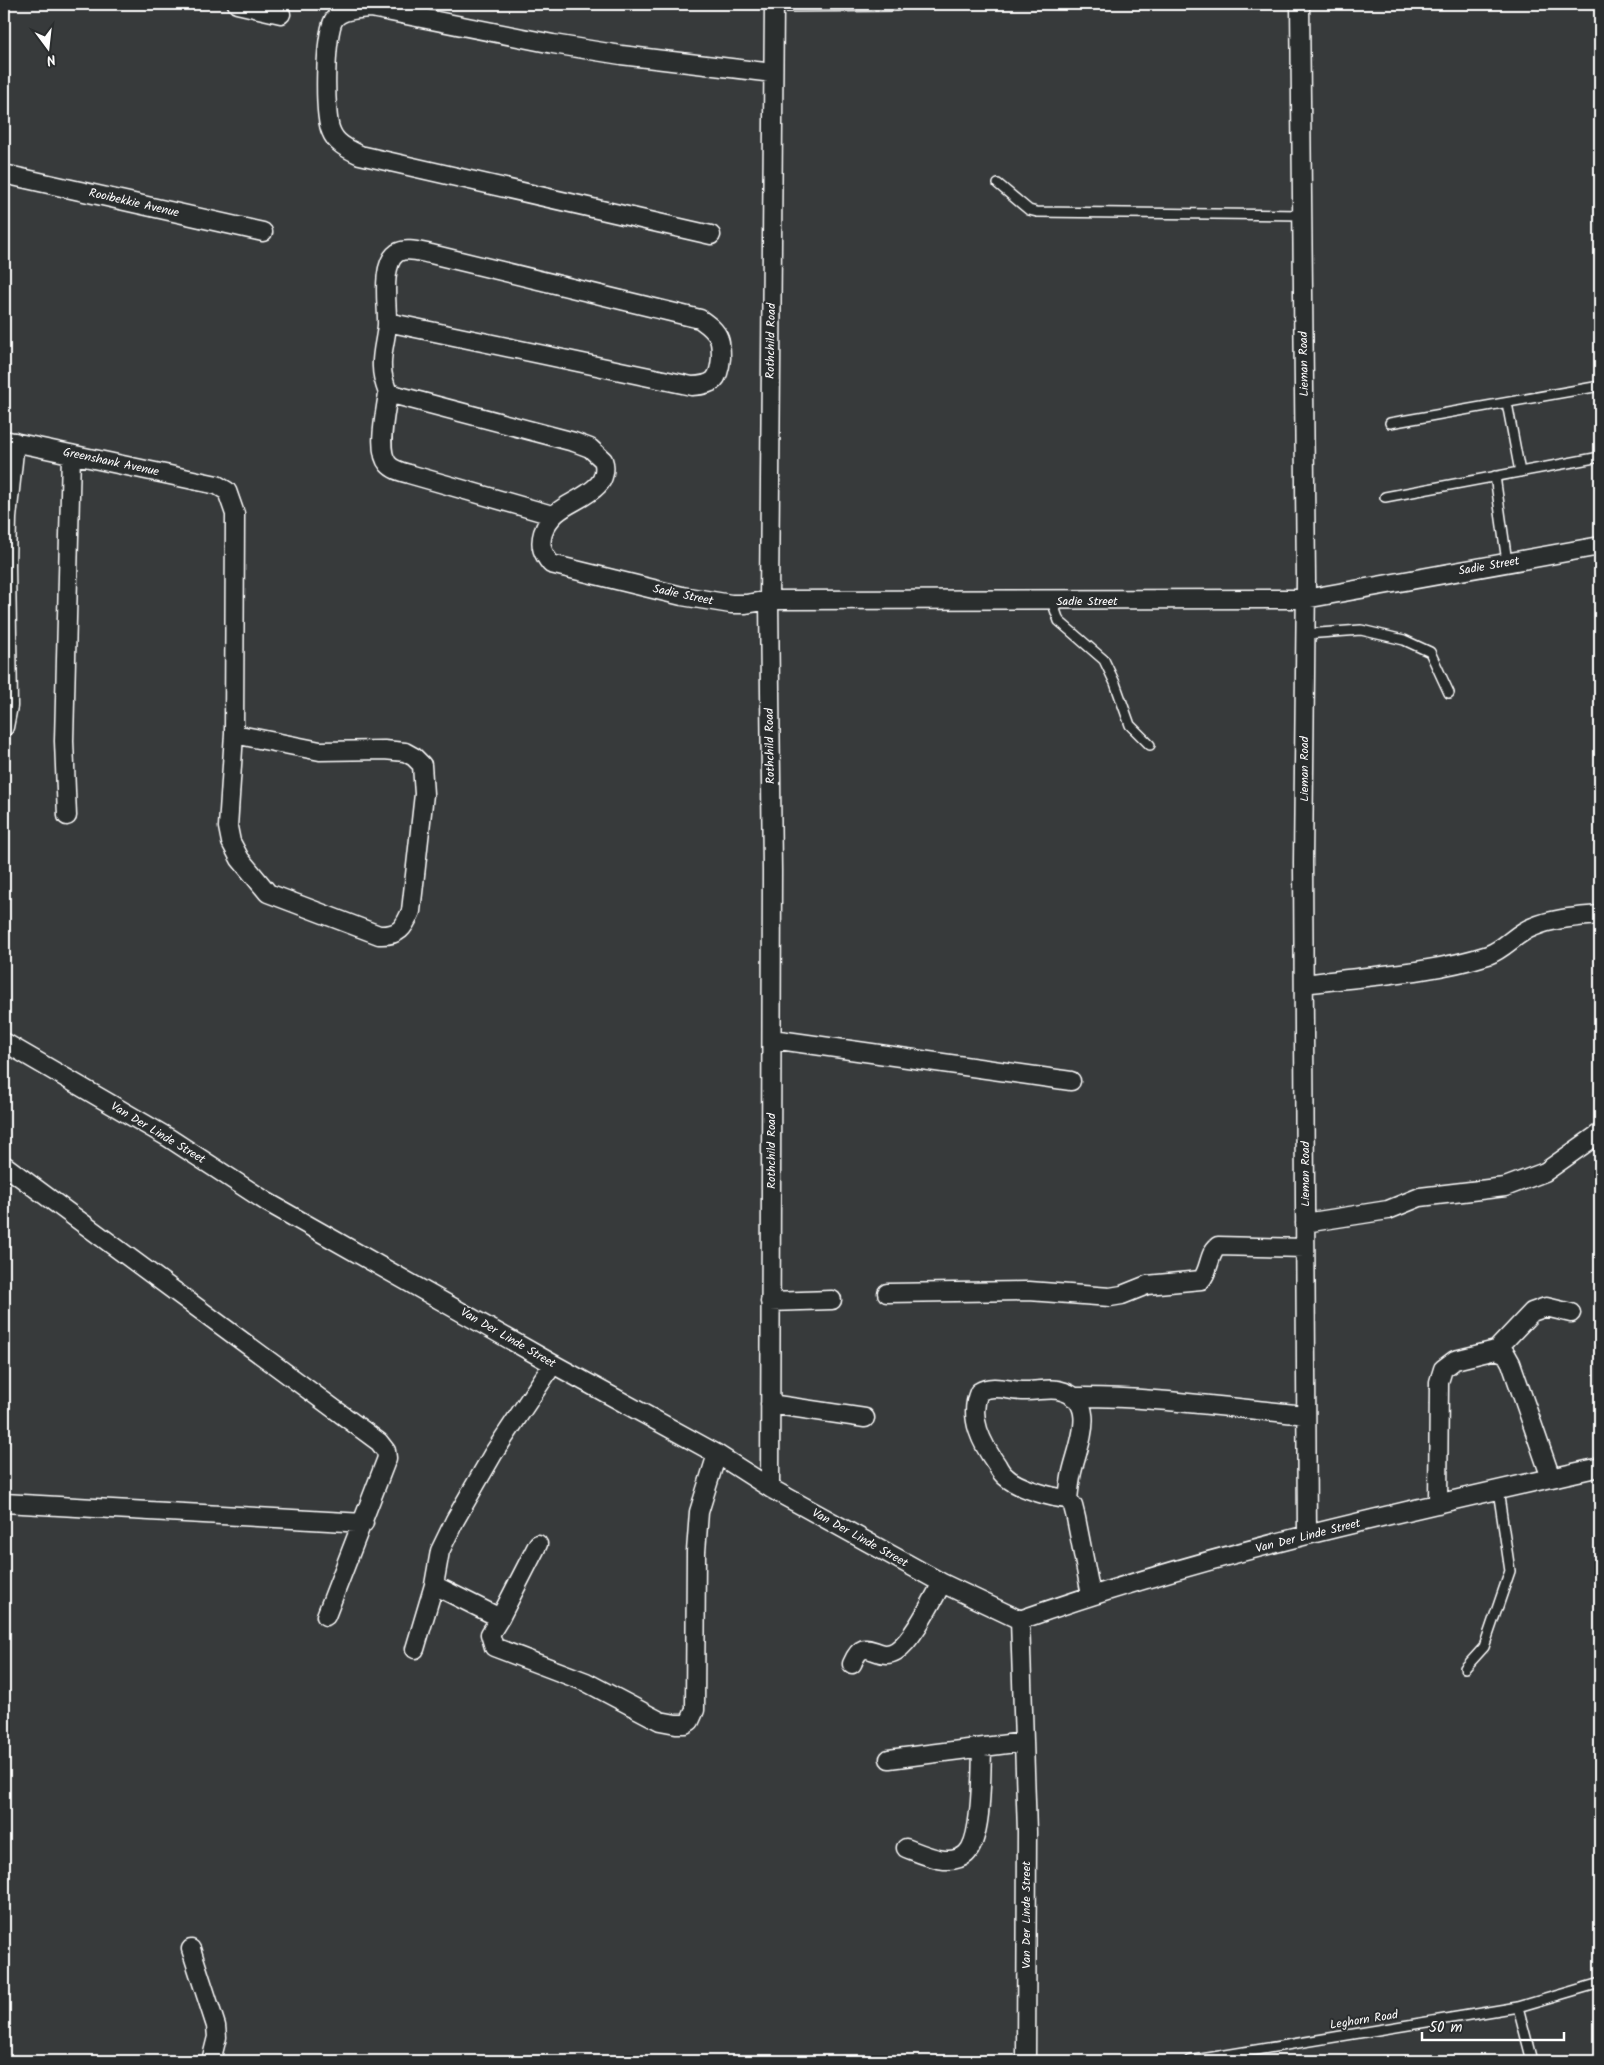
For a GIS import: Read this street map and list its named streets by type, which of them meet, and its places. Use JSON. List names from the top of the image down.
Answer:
{
  "streets": {
    "street": [
      "Rooibekkie Avenue",
      "Rothchild Road",
      "Lieman Road",
      "Greenshank Avenue",
      "Sadie Street",
      "Van Der Linde Street"
    ],
    "lane": ["Leghorn Road"]
  },
  "crossings": [
    ["Rothchild Road", "Sadie Street"],
    ["Rothchild Road", "Van Der Linde Street"],
    ["Lieman Road", "Sadie Street"],
    ["Lieman Road", "Van Der Linde Street"]
  ],
  "scale_bar": "50 m",
  "north": "bottom"
}
